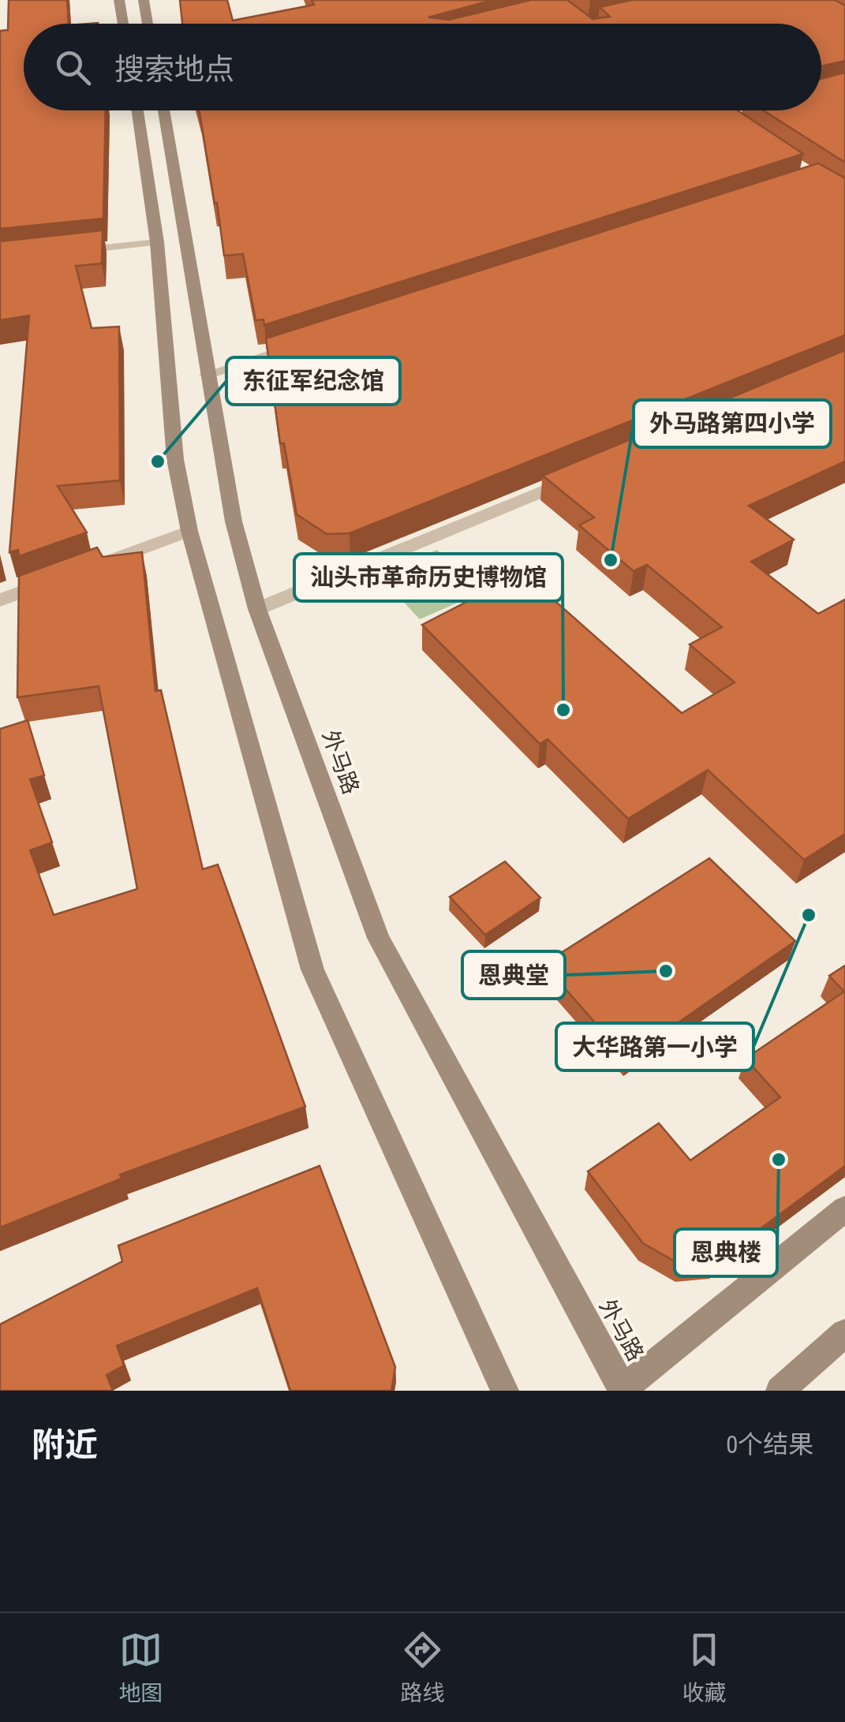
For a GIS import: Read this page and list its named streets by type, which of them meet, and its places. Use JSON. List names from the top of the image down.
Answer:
{
  "streets": {
    "street": ["外马路"]
  },
  "places": [
    "东征军纪念馆",
    "外马路第四小学",
    "汕头市革命历史博物馆",
    "大华路第一小学",
    "恩典堂",
    "恩典楼"
  ],
  "page": {
    "search": "搜索地点",
    "heading": ["附近", "0个结果"],
    "nav": ["地图", "路线", "收藏"]
  }
}
